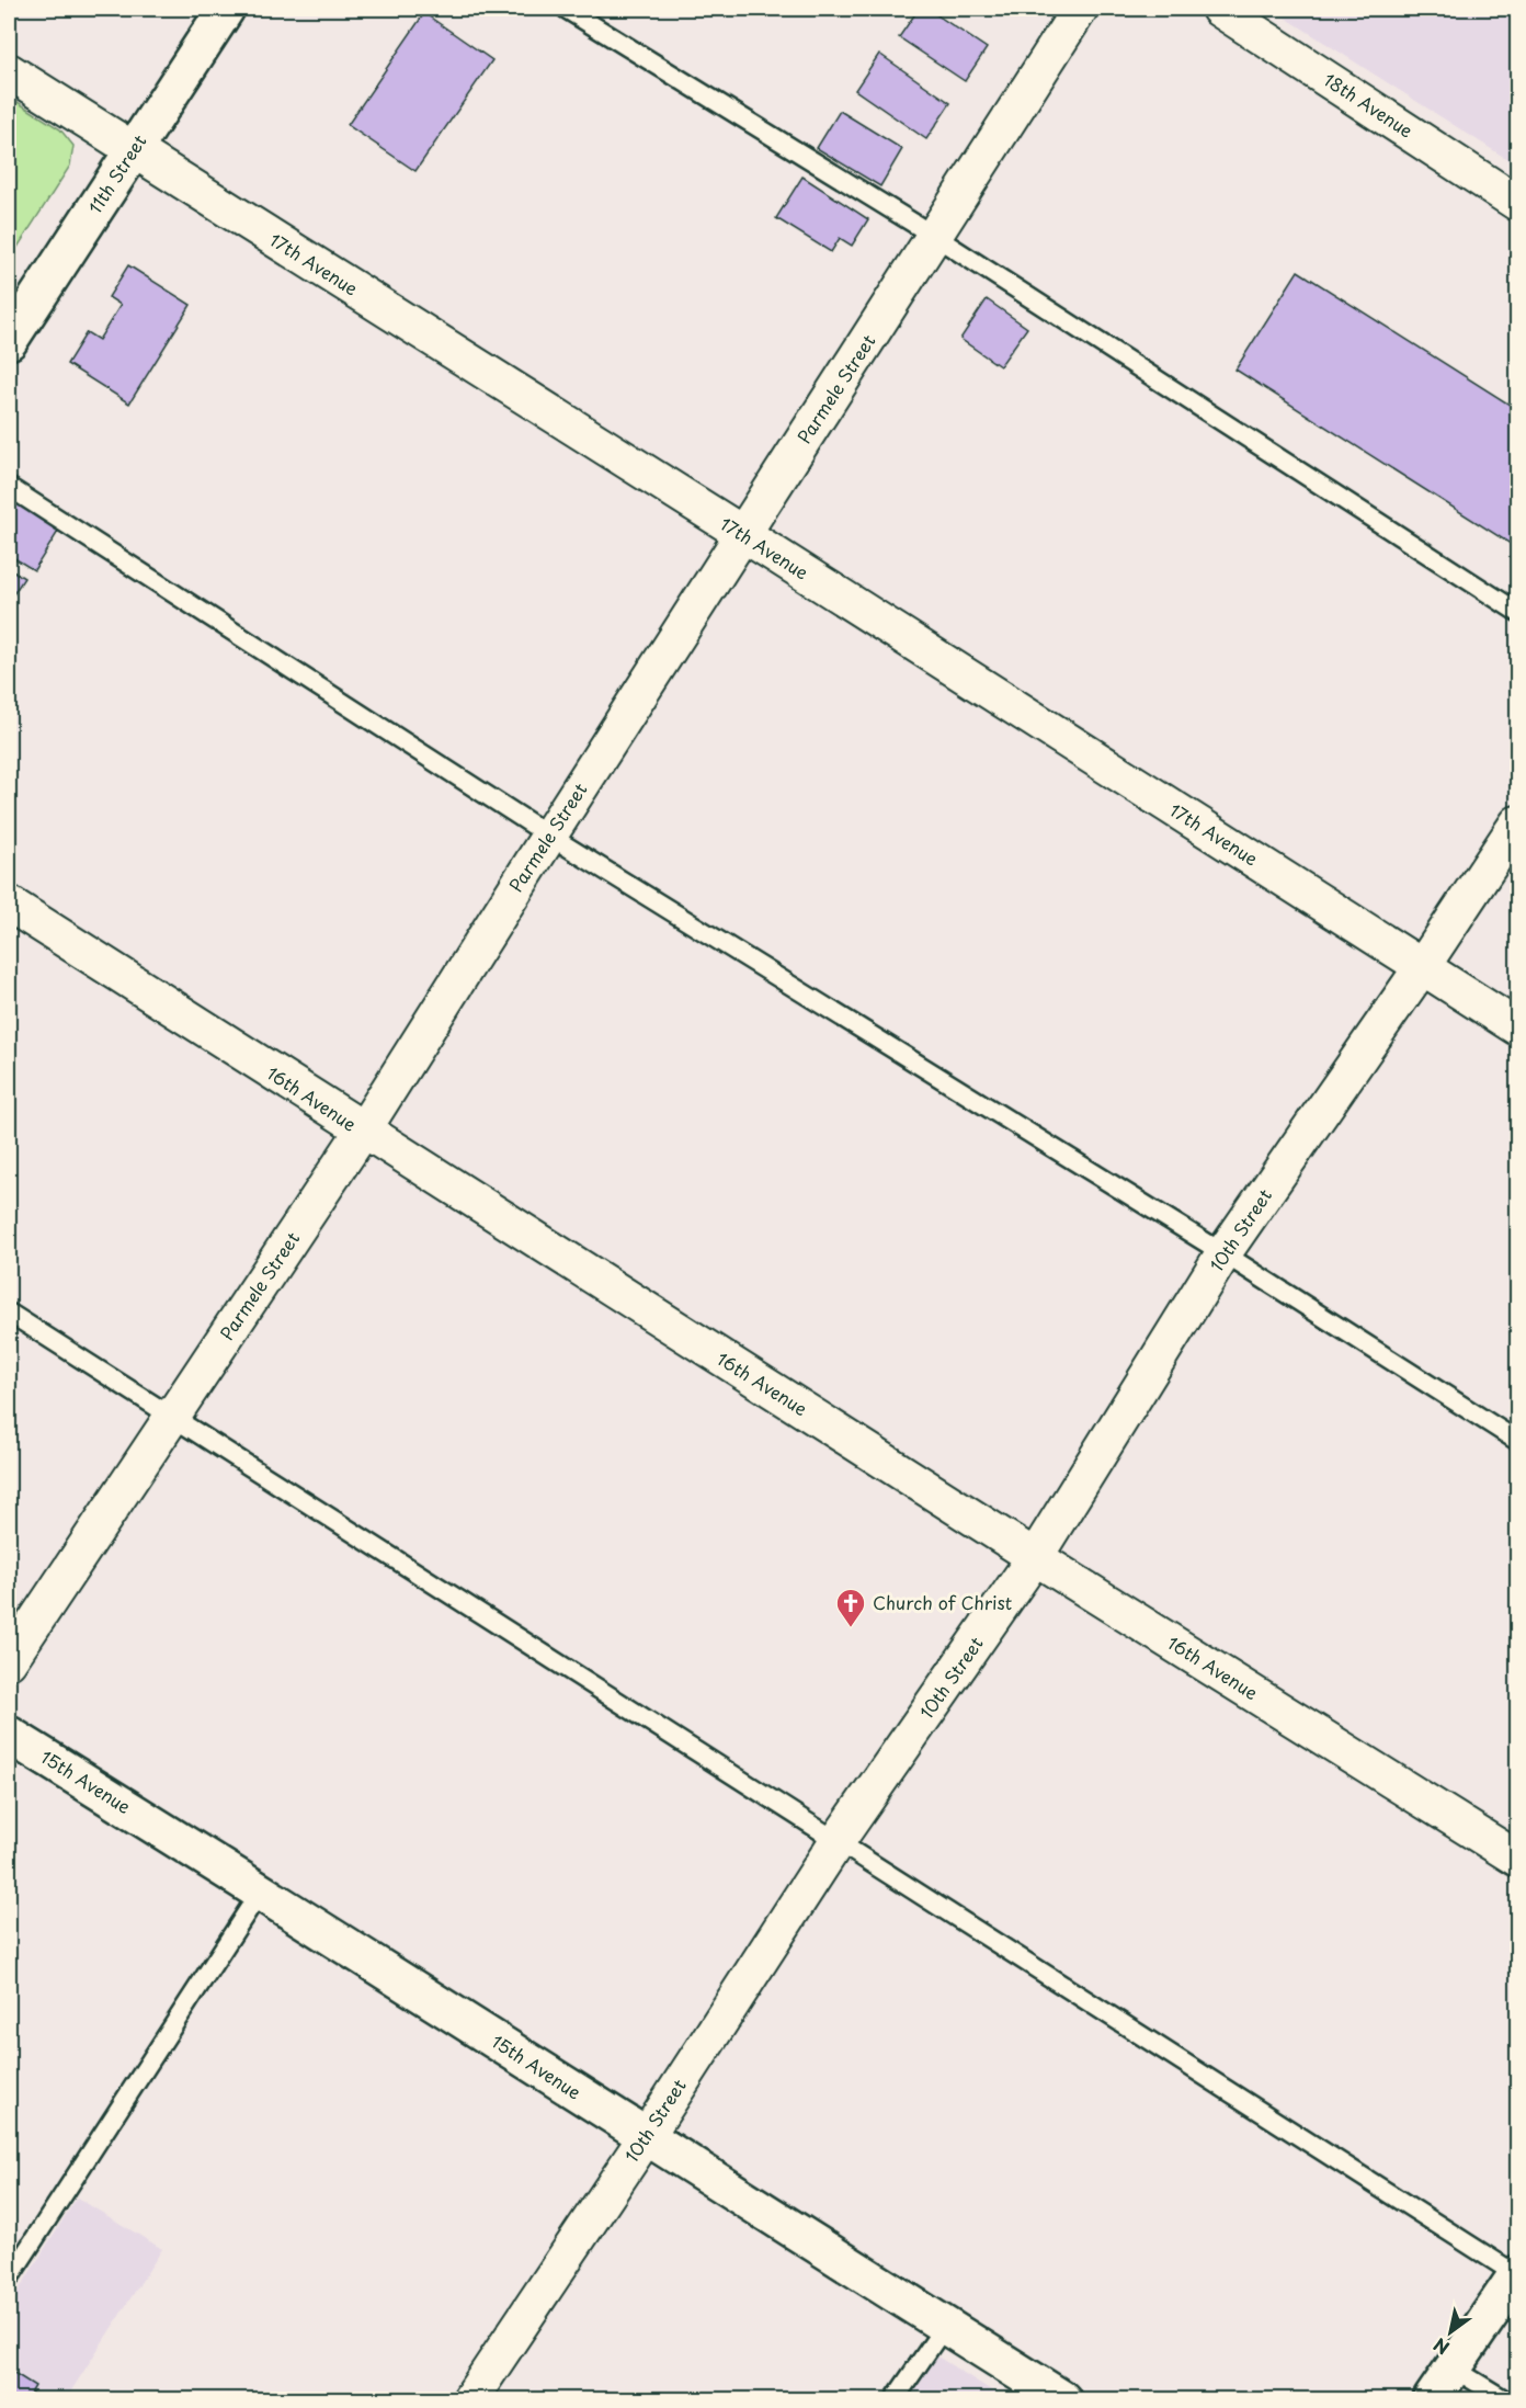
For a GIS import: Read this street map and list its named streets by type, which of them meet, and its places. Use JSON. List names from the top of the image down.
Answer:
{
  "streets": {
    "main road": ["11th Street", "15th Avenue"],
    "street": [
      "18th Avenue",
      "17th Avenue",
      "Parmele Street",
      "16th Avenue",
      "10th Street"
    ]
  },
  "crossings": [
    ["11th Street", "17th Avenue"],
    ["17th Avenue", "Parmele Street"],
    ["17th Avenue", "10th Street"],
    ["Parmele Street", "16th Avenue"],
    ["16th Avenue", "10th Street"],
    ["10th Street", "15th Avenue"]
  ],
  "places": {
    "church": ["Church of Christ"]
  },
  "north": "bottom left"
}
